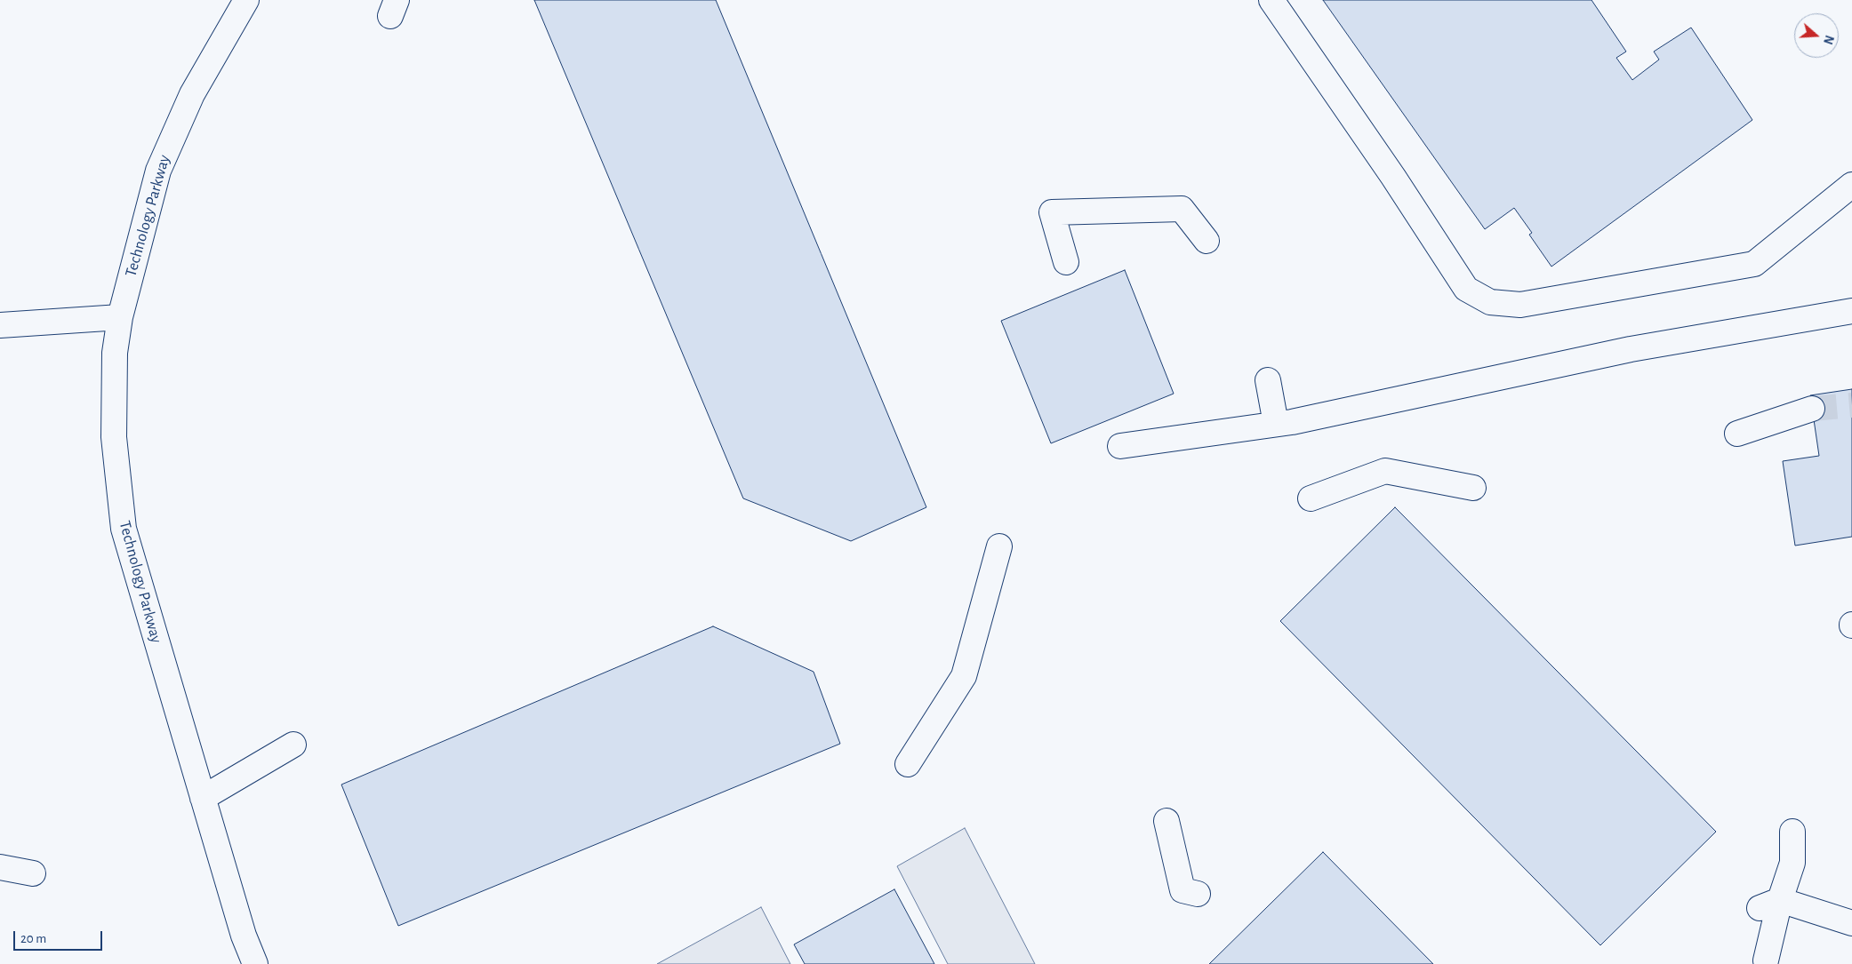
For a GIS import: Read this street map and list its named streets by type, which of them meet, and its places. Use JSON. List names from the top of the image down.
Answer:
{
  "streets": {
    "street": ["Technology Parkway"]
  },
  "scale_bar": "20 m",
  "north": "right"
}
